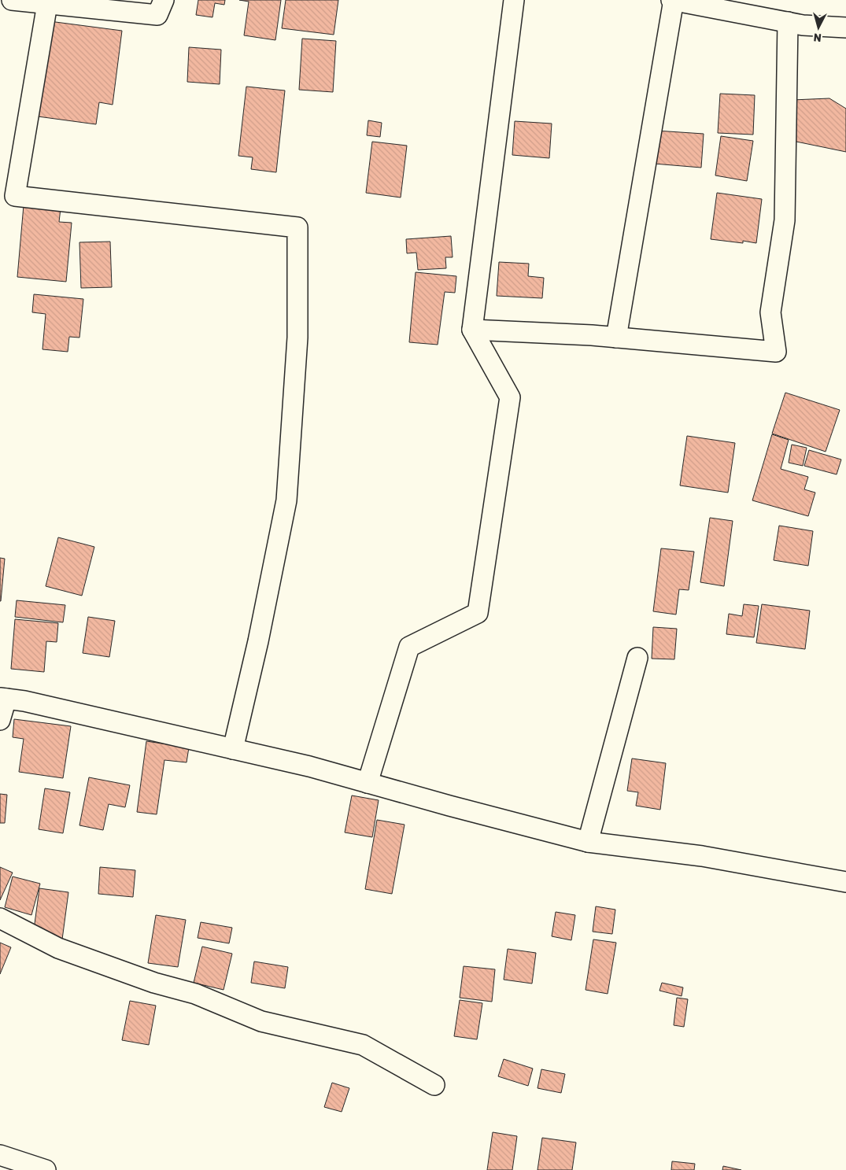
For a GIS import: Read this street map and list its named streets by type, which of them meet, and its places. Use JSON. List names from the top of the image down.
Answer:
{
  "north": "bottom"
}
